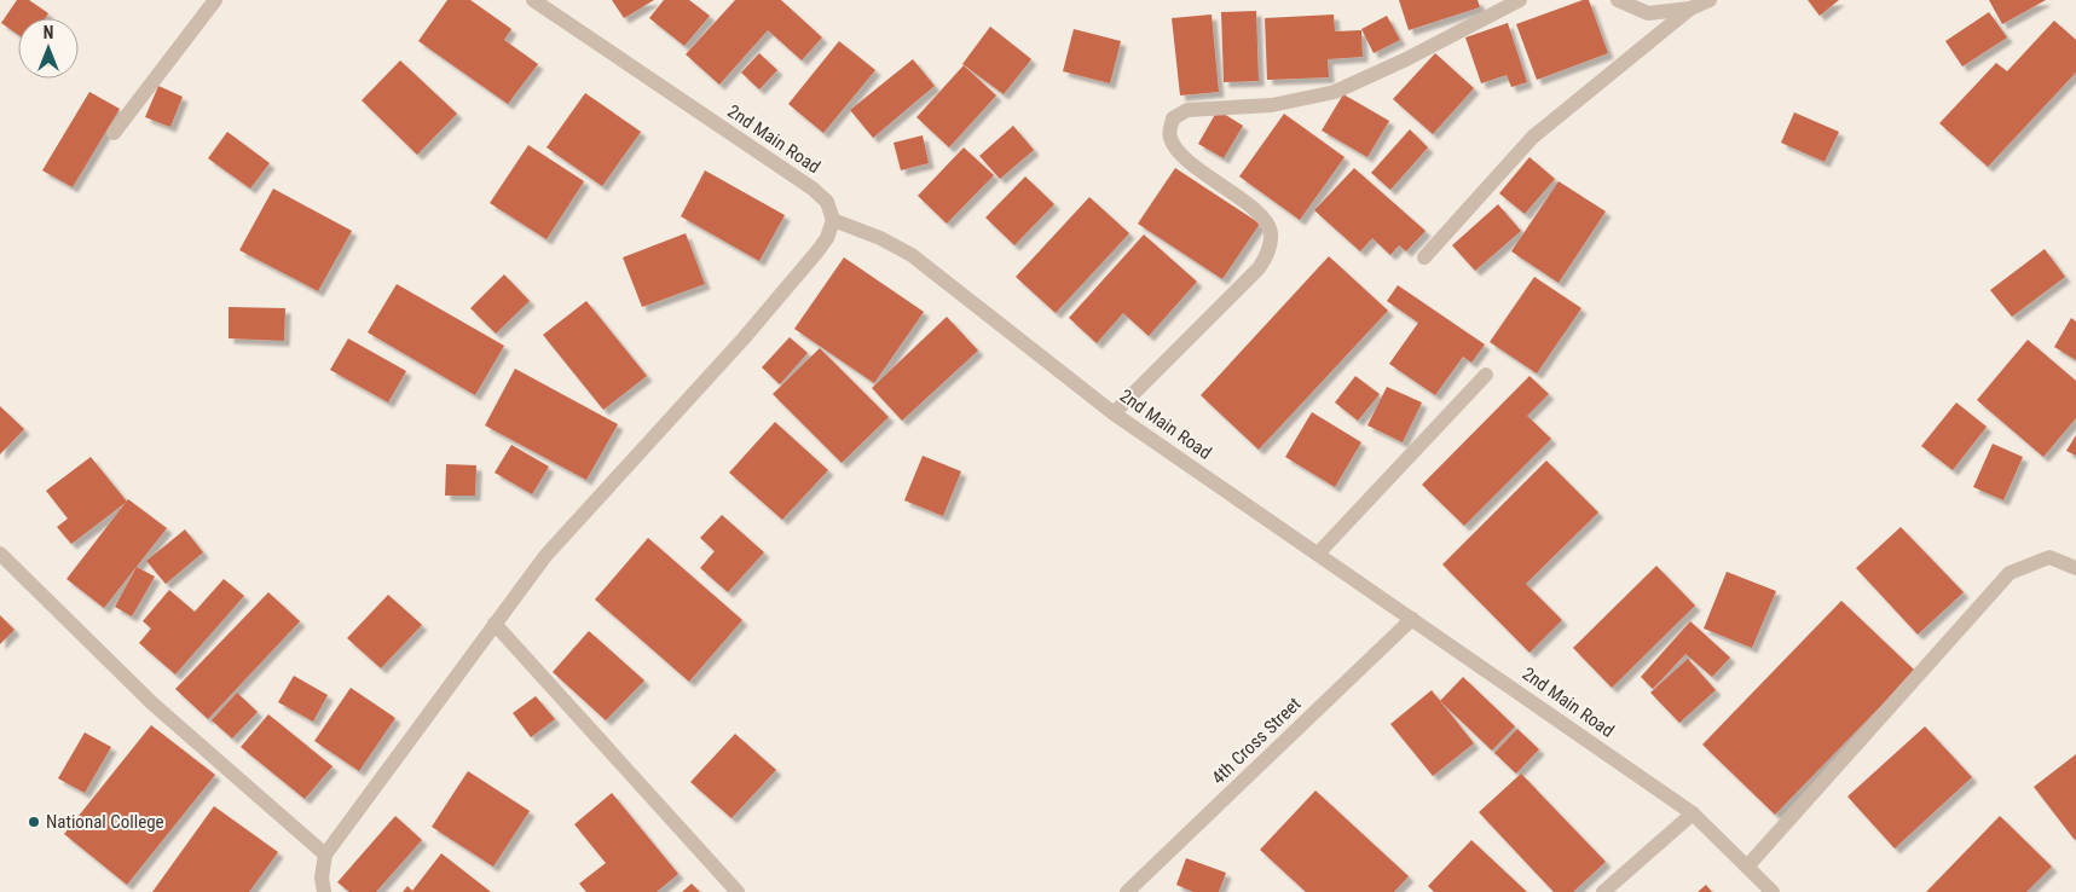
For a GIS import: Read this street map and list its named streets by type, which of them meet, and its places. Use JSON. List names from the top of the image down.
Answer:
{
  "streets": {
    "street": ["2nd Main Road", "4th Cross Street"]
  },
  "crossings": [
    ["2nd Main Road", "4th Cross Street"]
  ],
  "places": ["National College"],
  "north": "top"
}
